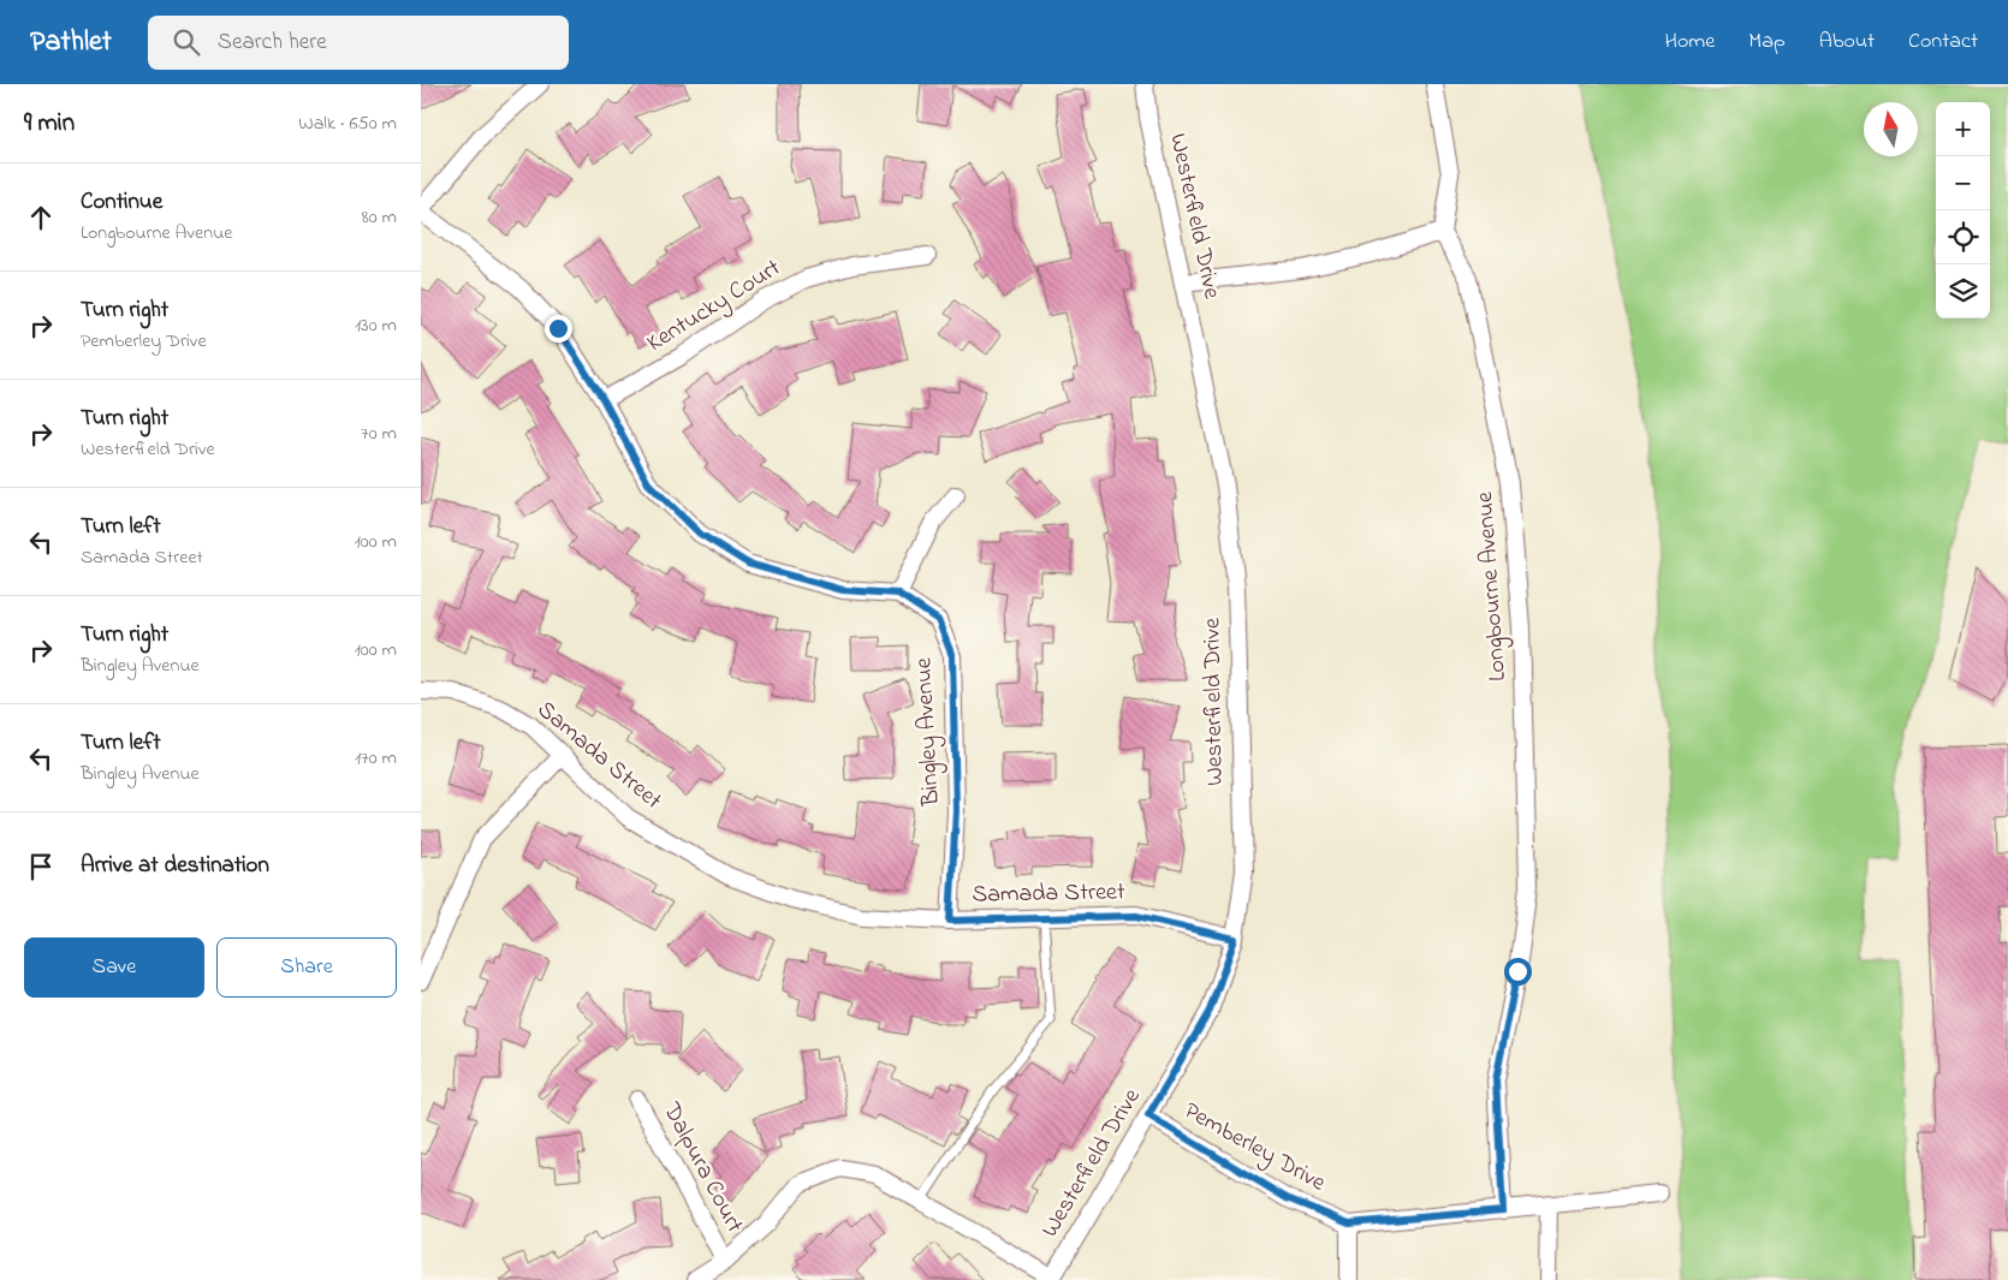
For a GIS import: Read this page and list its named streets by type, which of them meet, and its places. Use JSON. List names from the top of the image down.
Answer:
{
  "streets": {
    "street": [
      "Westerfield Drive",
      "Kentucky Court",
      "Longbourne Avenue",
      "Bingley Avenue",
      "Samada Street",
      "Pemberley Drive",
      "Dalpura Court"
    ]
  },
  "crossings": [
    ["Westerfield Drive", "Samada Street"],
    ["Westerfield Drive", "Pemberley Drive"],
    ["Kentucky Court", "Bingley Avenue"],
    ["Longbourne Avenue", "Pemberley Drive"],
    ["Bingley Avenue", "Samada Street"]
  ],
  "north": "top",
  "page": {
    "header": "Pathlet",
    "search": "Search here",
    "nav": [
      "Home",
      "Map",
      "About",
      "Contact"
    ],
    "heading": ["9 min", "Walk · 650 m"],
    "map_buttons": ["+", "−"],
    "list": [
      ["Continue", "Longbourne Avenue", "80 m"],
      ["Turn right", "Pemberley Drive", "130 m"],
      ["Turn right", "Westerfield Drive", "70 m"],
      ["Turn left", "Samada Street", "100 m"],
      ["Turn right", "Bingley Avenue", "100 m"],
      ["Turn left", "Bingley Avenue", "170 m"],
      "Arrive at destination"
    ],
    "buttons": ["Save", "Share"]
  }
}
